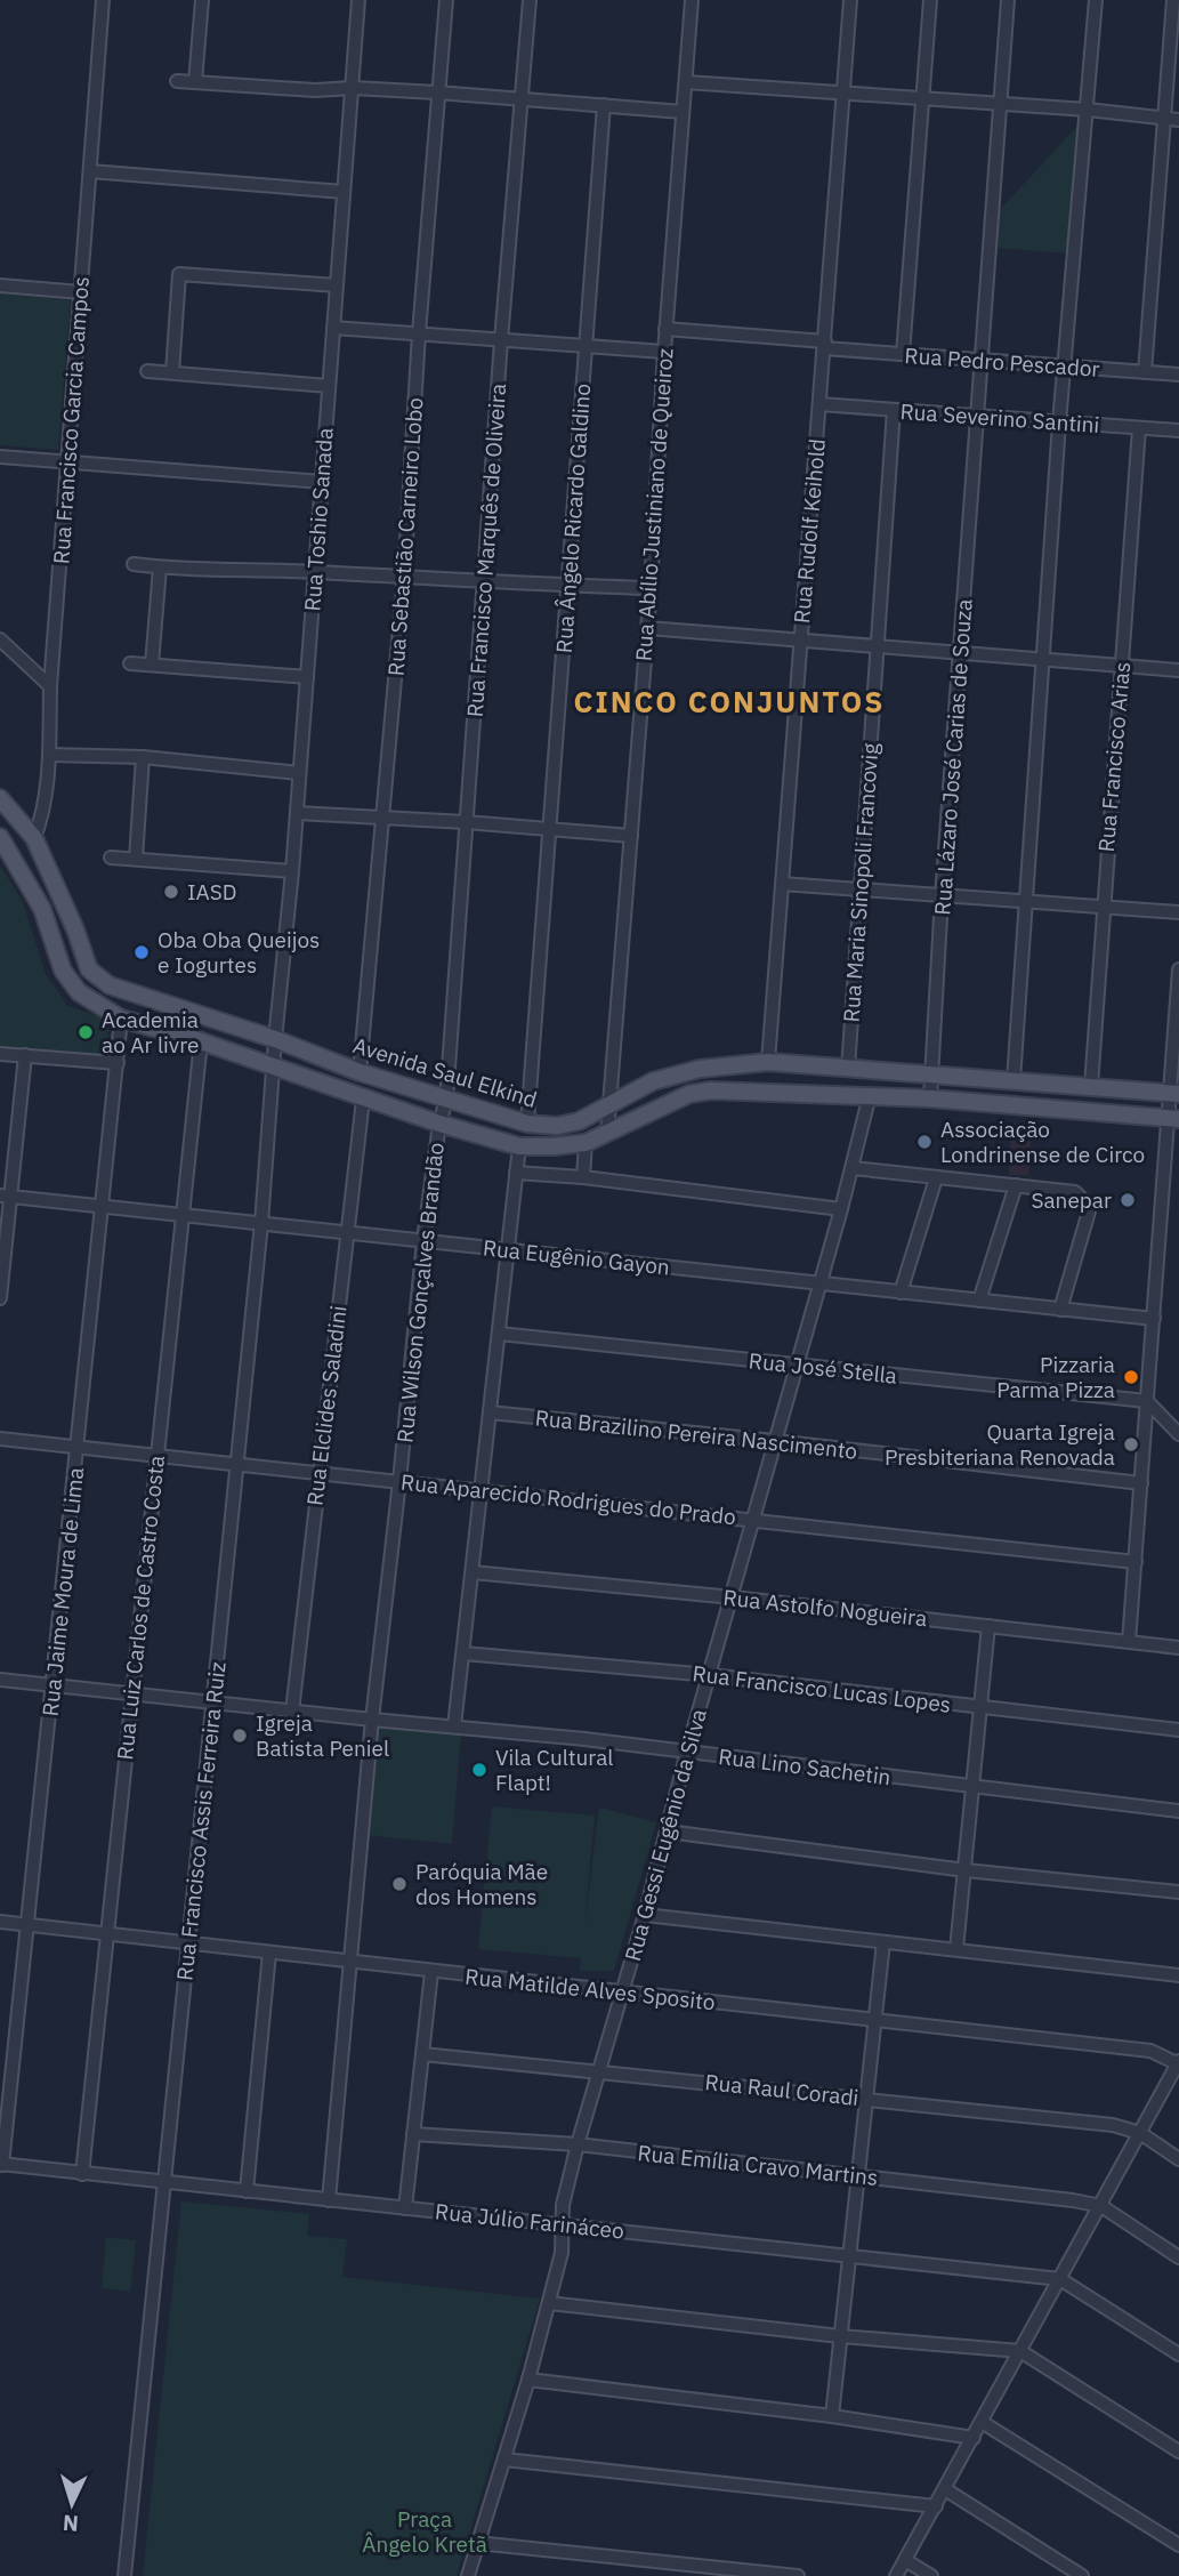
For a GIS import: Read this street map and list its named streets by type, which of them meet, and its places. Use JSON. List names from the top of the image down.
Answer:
{
  "streets": {
    "main road": ["Avenida Saul Elkind"],
    "street": [
      "Rua Pedro Pescador",
      "Rua Severino Santini",
      "Rua Francisco Garcia Campos",
      "Rua Abílio Justiniano de Queiroz",
      "Rua Ângelo Ricardo Galdino",
      "Rua Toshio Sanada",
      "Rua Rudolf Keihold",
      "Rua Sebastião Carneiro Lobo",
      "Rua Francisco Marquês de Oliveira",
      "Rua Lázaro José Carias de Souza",
      "Rua Francisco Arias",
      "Rua Maria Sinopoli Francovig",
      "Rua Eugênio Gayon",
      "Rua Wilson Gonçalves Brandão",
      "Rua José Stella",
      "Rua Elclides Saladini",
      "Rua Brazilino Pereira Nascimento",
      "Rua Aparecido Rodrigues do Prado",
      "Rua Jaime Moura de Lima",
      "Rua Luiz Carlos de Castro Costa",
      "Rua Astolfo Nogueira",
      "Rua Francisco Lucas Lopes",
      "Rua Lino Sachetin",
      "Rua Francisco Assis Ferreira Ruiz",
      "Rua Gessi Eugênio da Silva",
      "Rua Matilde Alves Sposito",
      "Rua Raul Coradi",
      "Rua Emília Cravo Martins",
      "Rua Júlio Farináceo"
    ]
  },
  "crossings": [
    ["Rua Pedro Pescador", "Rua Abílio Justiniano de Queiroz"],
    ["Rua Pedro Pescador", "Rua Rudolf Keihold"],
    ["Rua Pedro Pescador", "Rua Lázaro José Carias de Souza"],
    ["Rua Severino Santini", "Rua Rudolf Keihold"],
    ["Rua Severino Santini", "Rua Lázaro José Carias de Souza"],
    ["Rua Severino Santini", "Rua Francisco Arias"],
    ["Rua Severino Santini", "Rua Maria Sinopoli Francovig"],
    ["Rua Francisco Garcia Campos", "Avenida Saul Elkind"],
    ["Rua Abílio Justiniano de Queiroz", "Avenida Saul Elkind"],
    ["Rua Ângelo Ricardo Galdino", "Avenida Saul Elkind"],
    ["Rua Toshio Sanada", "Avenida Saul Elkind"],
    ["Rua Toshio Sanada", "Rua Francisco Assis Ferreira Ruiz"],
    ["Rua Rudolf Keihold", "Avenida Saul Elkind"],
    ["Rua Sebastião Carneiro Lobo", "Avenida Saul Elkind"],
    ["Rua Francisco Marquês de Oliveira", "Avenida Saul Elkind"],
    ["Rua Francisco Marquês de Oliveira", "Rua Wilson Gonçalves Brandão"],
    ["Rua Lázaro José Carias de Souza", "Avenida Saul Elkind"],
    ["Rua Francisco Arias", "Avenida Saul Elkind"],
    ["Rua Maria Sinopoli Francovig", "Avenida Saul Elkind"],
    ["Avenida Saul Elkind", "Rua Wilson Gonçalves Brandão"],
    ["Rua Eugênio Gayon", "Rua Wilson Gonçalves Brandão"],
    ["Rua Eugênio Gayon", "Rua Elclides Saladini"],
    ["Rua Eugênio Gayon", "Rua Jaime Moura de Lima"],
    ["Rua Eugênio Gayon", "Rua Luiz Carlos de Castro Costa"],
    ["Rua Eugênio Gayon", "Rua Francisco Assis Ferreira Ruiz"],
    ["Rua Eugênio Gayon", "Rua Gessi Eugênio da Silva"],
    ["Rua Wilson Gonçalves Brandão", "Rua Aparecido Rodrigues do Prado"],
    ["Rua Wilson Gonçalves Brandão", "Rua Lino Sachetin"],
    ["Rua Wilson Gonçalves Brandão", "Rua Matilde Alves Sposito"],
    ["Rua Wilson Gonçalves Brandão", "Rua Júlio Farináceo"],
    ["Rua José Stella", "Rua Gessi Eugênio da Silva"],
    ["Rua Elclides Saladini", "Rua Aparecido Rodrigues do Prado"],
    ["Rua Elclides Saladini", "Rua Lino Sachetin"],
    ["Rua Brazilino Pereira Nascimento", "Rua Gessi Eugênio da Silva"],
    ["Rua Aparecido Rodrigues do Prado", "Rua Jaime Moura de Lima"],
    ["Rua Aparecido Rodrigues do Prado", "Rua Luiz Carlos de Castro Costa"],
    ["Rua Aparecido Rodrigues do Prado", "Rua Francisco Assis Ferreira Ruiz"],
    ["Rua Aparecido Rodrigues do Prado", "Rua Gessi Eugênio da Silva"],
    ["Rua Jaime Moura de Lima", "Rua Lino Sachetin"],
    ["Rua Jaime Moura de Lima", "Rua Matilde Alves Sposito"],
    ["Rua Jaime Moura de Lima", "Rua Júlio Farináceo"],
    ["Rua Luiz Carlos de Castro Costa", "Rua Lino Sachetin"],
    ["Rua Luiz Carlos de Castro Costa", "Rua Matilde Alves Sposito"],
    ["Rua Luiz Carlos de Castro Costa", "Rua Júlio Farináceo"],
    ["Rua Astolfo Nogueira", "Rua Gessi Eugênio da Silva"],
    ["Rua Francisco Lucas Lopes", "Rua Gessi Eugênio da Silva"],
    ["Rua Lino Sachetin", "Rua Francisco Assis Ferreira Ruiz"],
    ["Rua Lino Sachetin", "Rua Gessi Eugênio da Silva"],
    ["Rua Francisco Assis Ferreira Ruiz", "Rua Matilde Alves Sposito"],
    ["Rua Francisco Assis Ferreira Ruiz", "Rua Júlio Farináceo"],
    ["Rua Gessi Eugênio da Silva", "Rua Matilde Alves Sposito"],
    ["Rua Gessi Eugênio da Silva", "Rua Raul Coradi"],
    ["Rua Gessi Eugênio da Silva", "Rua Emília Cravo Martins"],
    ["Rua Gessi Eugênio da Silva", "Rua Júlio Farináceo"]
  ],
  "districts": ["CINCO CONJUNTOS"],
  "parks": ["Praça Ângelo Kretã"],
  "places": [
    "IASD",
    "Oba Oba Queijos e Iogurtes",
    "Academia ao Ar livre",
    "Associação Londrinense de Circo",
    "Sanepar",
    "Pizzaria Parma Pizza",
    "Quarta Igreja Presbiteriana Renovada",
    "Igreja Batista Peniel",
    "Vila Cultural Flapt!",
    "Paróquia Mãe dos Homens"
  ],
  "north": "bottom"
}
